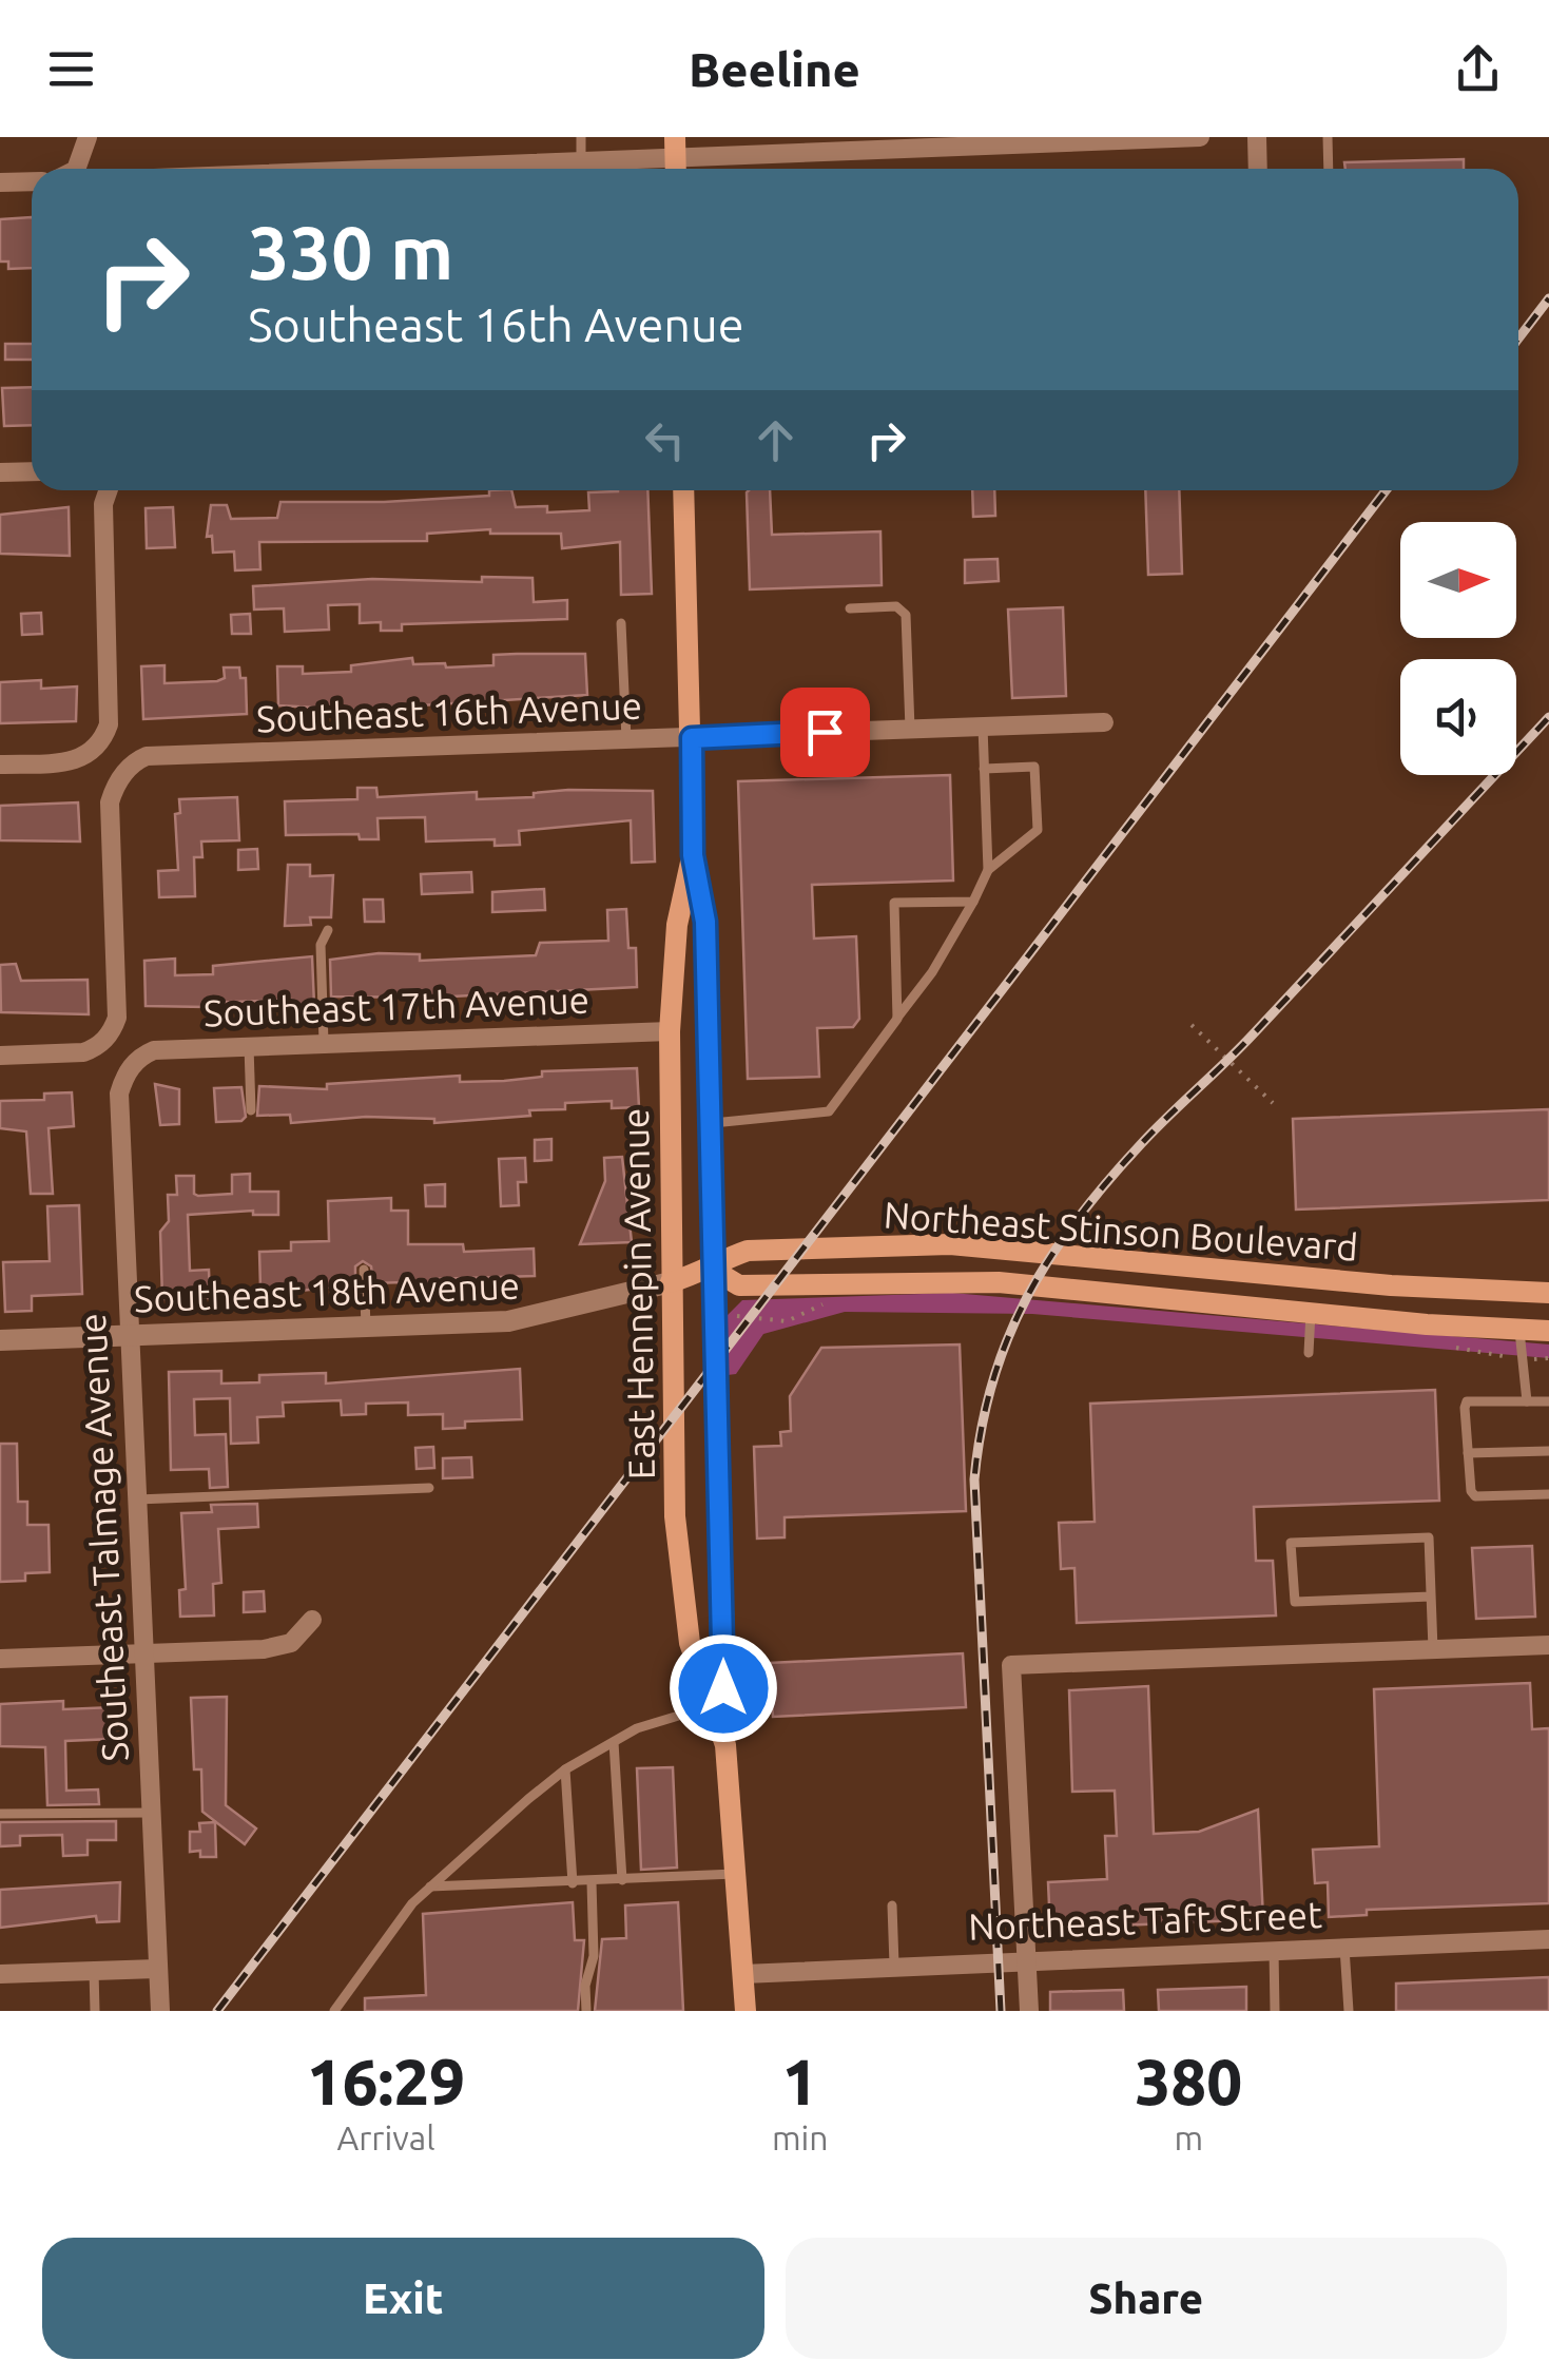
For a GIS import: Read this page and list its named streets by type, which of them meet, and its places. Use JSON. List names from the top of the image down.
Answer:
{
  "streets": {
    "main road": ["Northeast Stinson Boulevard", "Southeast 18th Avenue", "East Hennepin Avenue"],
    "street": [
      "Southeast 16th Avenue",
      "Southeast 17th Avenue",
      "Southeast Talmage Avenue",
      "Northeast Taft Street"
    ]
  },
  "crossings": [
    ["Southeast 16th Avenue", "East Hennepin Avenue"],
    ["Southeast 17th Avenue", "East Hennepin Avenue"],
    ["Southeast 17th Avenue", "Southeast Talmage Avenue"],
    ["Northeast Stinson Boulevard", "Southeast 18th Avenue"],
    ["Northeast Stinson Boulevard", "East Hennepin Avenue"],
    ["Southeast 18th Avenue", "East Hennepin Avenue"],
    ["Southeast 18th Avenue", "Southeast Talmage Avenue"],
    ["East Hennepin Avenue", "Northeast Taft Street"]
  ],
  "north": "right",
  "page": {
    "header": "Beeline",
    "turn": ["330 m", "Southeast 16th Avenue"],
    "eta": [
      "16:29",
      "Arrival",
      "1",
      "min",
      "380",
      "m"
    ],
    "buttons": ["Exit", "Share"]
  }
}
